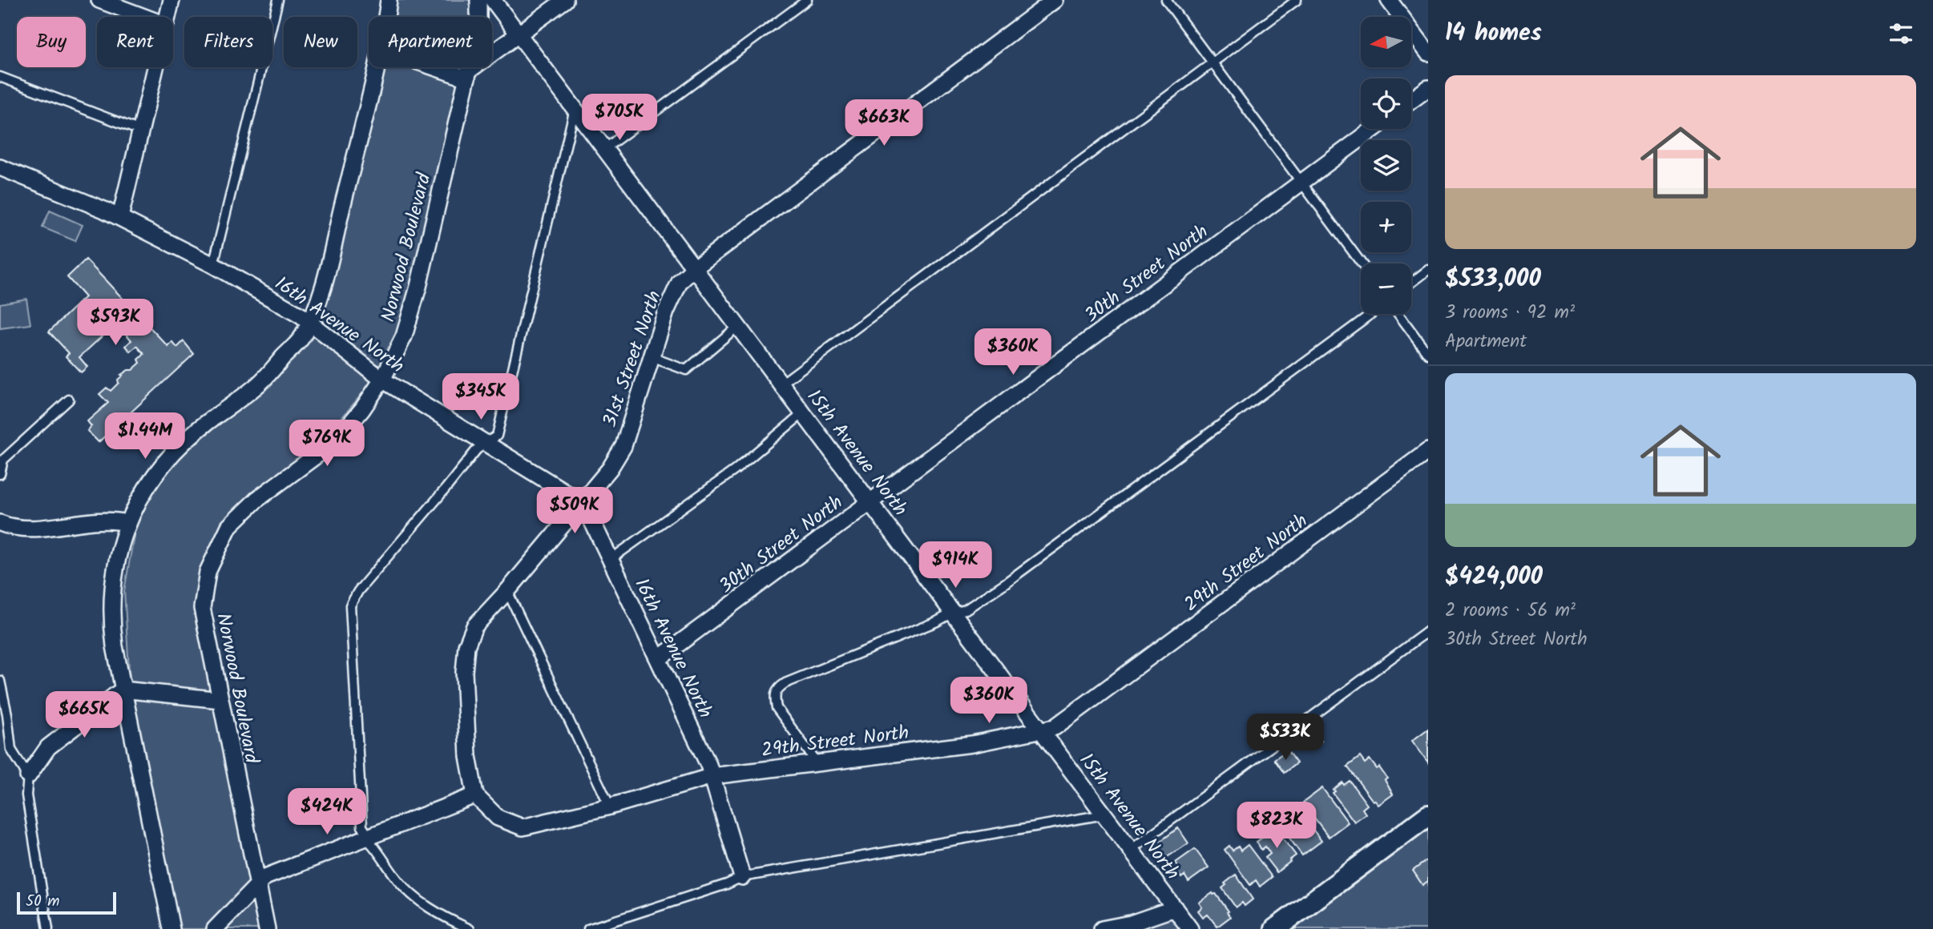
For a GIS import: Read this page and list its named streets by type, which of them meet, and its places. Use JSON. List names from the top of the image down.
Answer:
{
  "streets": {
    "street": [
      "Norwood Boulevard",
      "30th Street North",
      "16th Avenue North",
      "31st Street North",
      "15th Avenue North",
      "29th Street North"
    ]
  },
  "crossings": [
    ["Norwood Boulevard", "16th Avenue North"],
    ["30th Street North", "16th Avenue North"],
    ["30th Street North", "15th Avenue North"],
    ["16th Avenue North", "31st Street North"],
    ["16th Avenue North", "29th Street North"],
    ["31st Street North", "15th Avenue North"],
    ["31st Street North", "29th Street North"],
    ["15th Avenue North", "29th Street North"]
  ],
  "scale_bar": "50 m",
  "north": "left",
  "page": {
    "heading": "14 homes",
    "map_buttons": ["+", "−"],
    "chip": [
      "Buy",
      "Rent",
      "Filters",
      "New",
      "Apartment"
    ],
    "list": [
      {
        "name": "$533,000",
        "note": "3 rooms · 92 m² · Apartment"
      },
      {
        "name": "$424,000",
        "note": "2 rooms · 56 m² · 30th Street North"
      }
    ],
    "price": [
      "$705K",
      "$663K",
      "$593K",
      "$360K",
      "$345K",
      "$1.44M",
      "$769K",
      "$509K",
      "$914K",
      "$360K",
      "$665K",
      "$533K",
      "$424K",
      "$823K"
    ],
    "scale": "50 m"
  }
}
